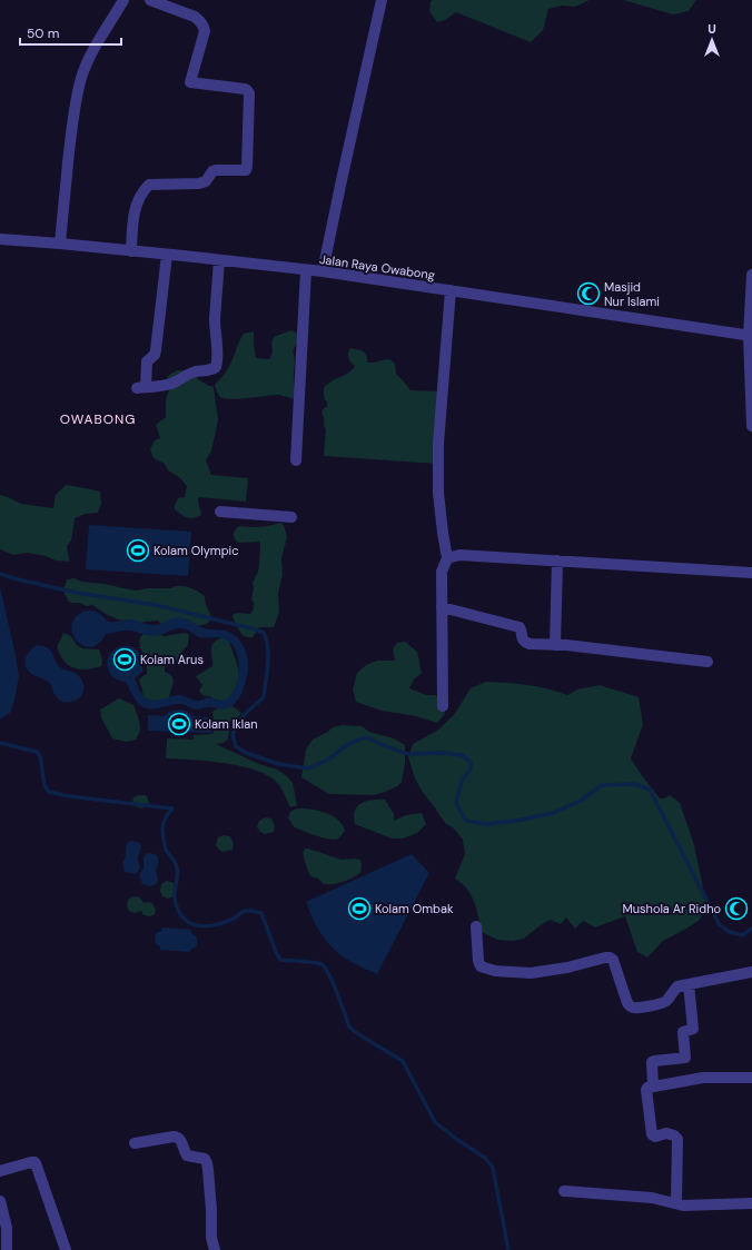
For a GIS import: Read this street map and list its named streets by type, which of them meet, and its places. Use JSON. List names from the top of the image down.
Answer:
{
  "streets": {
    "street": ["Jalan Raya Owabong"]
  },
  "districts": ["OWABONG"],
  "places": {
    "mosque": ["Masjid Nur Islami", "Mushola Ar Ridho"],
    "sports": [
      "Kolam Olympic",
      "Kolam Arus",
      "Kolam Iklan",
      "Kolam Ombak"
    ]
  },
  "scale_bar": "50 m",
  "north": "top"
}
